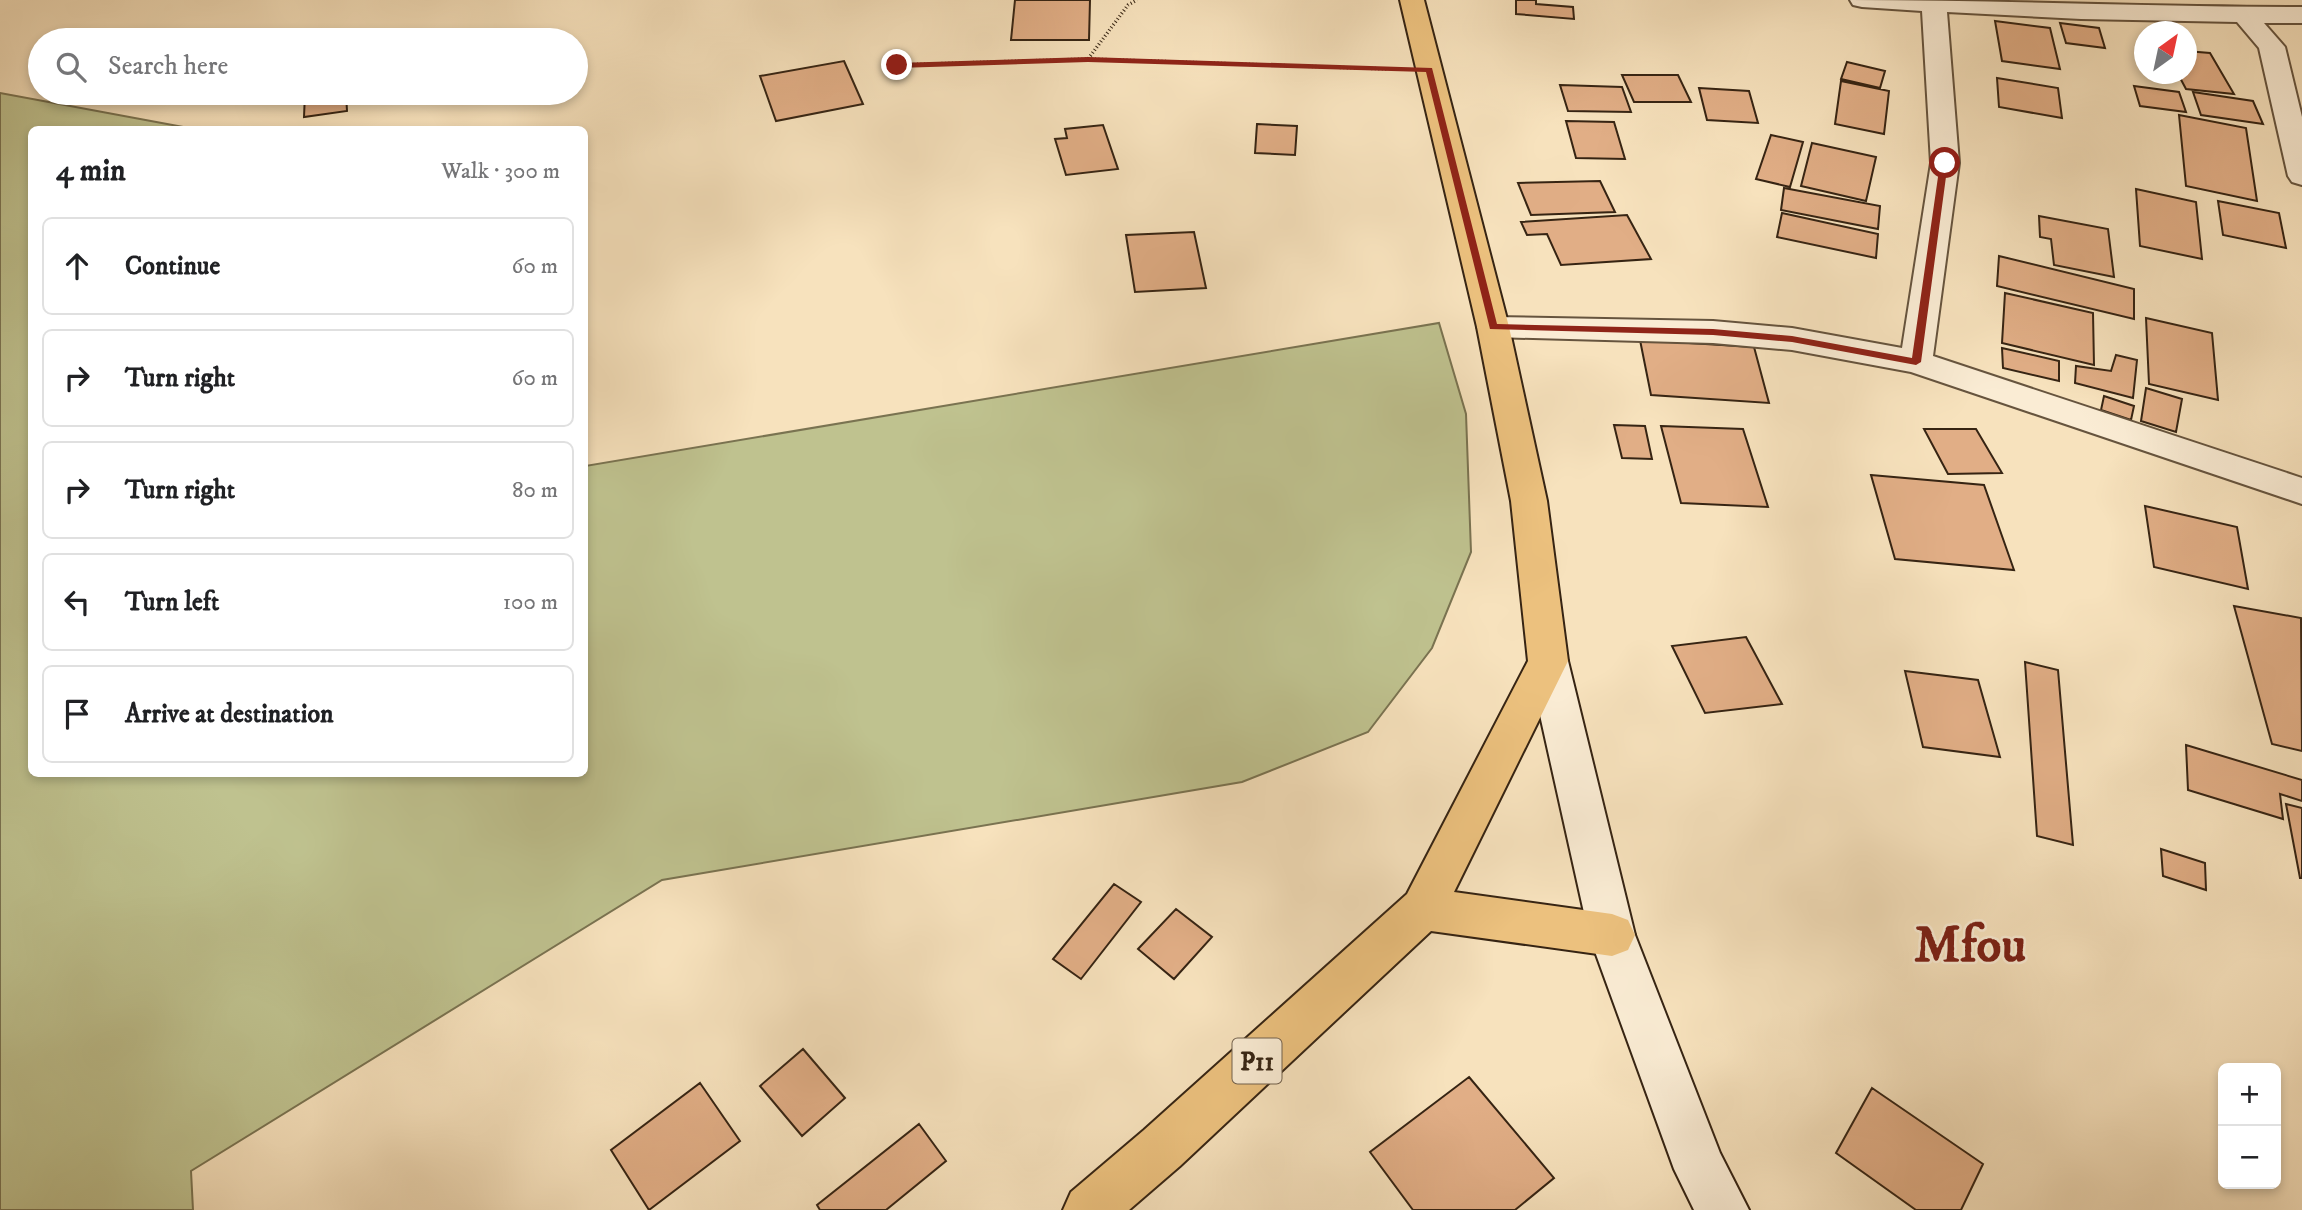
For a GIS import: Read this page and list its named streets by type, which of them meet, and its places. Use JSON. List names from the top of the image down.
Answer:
{
  "streets": {
    "main road": ["P11"]
  },
  "districts": ["Mfou"],
  "north": "top right",
  "page": {
    "search": "Search here",
    "heading": ["4 min", "Walk · 300 m"],
    "list": [
      ["Continue", "60 m"],
      ["Turn right", "60 m"],
      ["Turn right", "80 m"],
      ["Turn left", "100 m"],
      "Arrive at destination"
    ],
    "map_buttons": ["+", "−"]
  }
}
